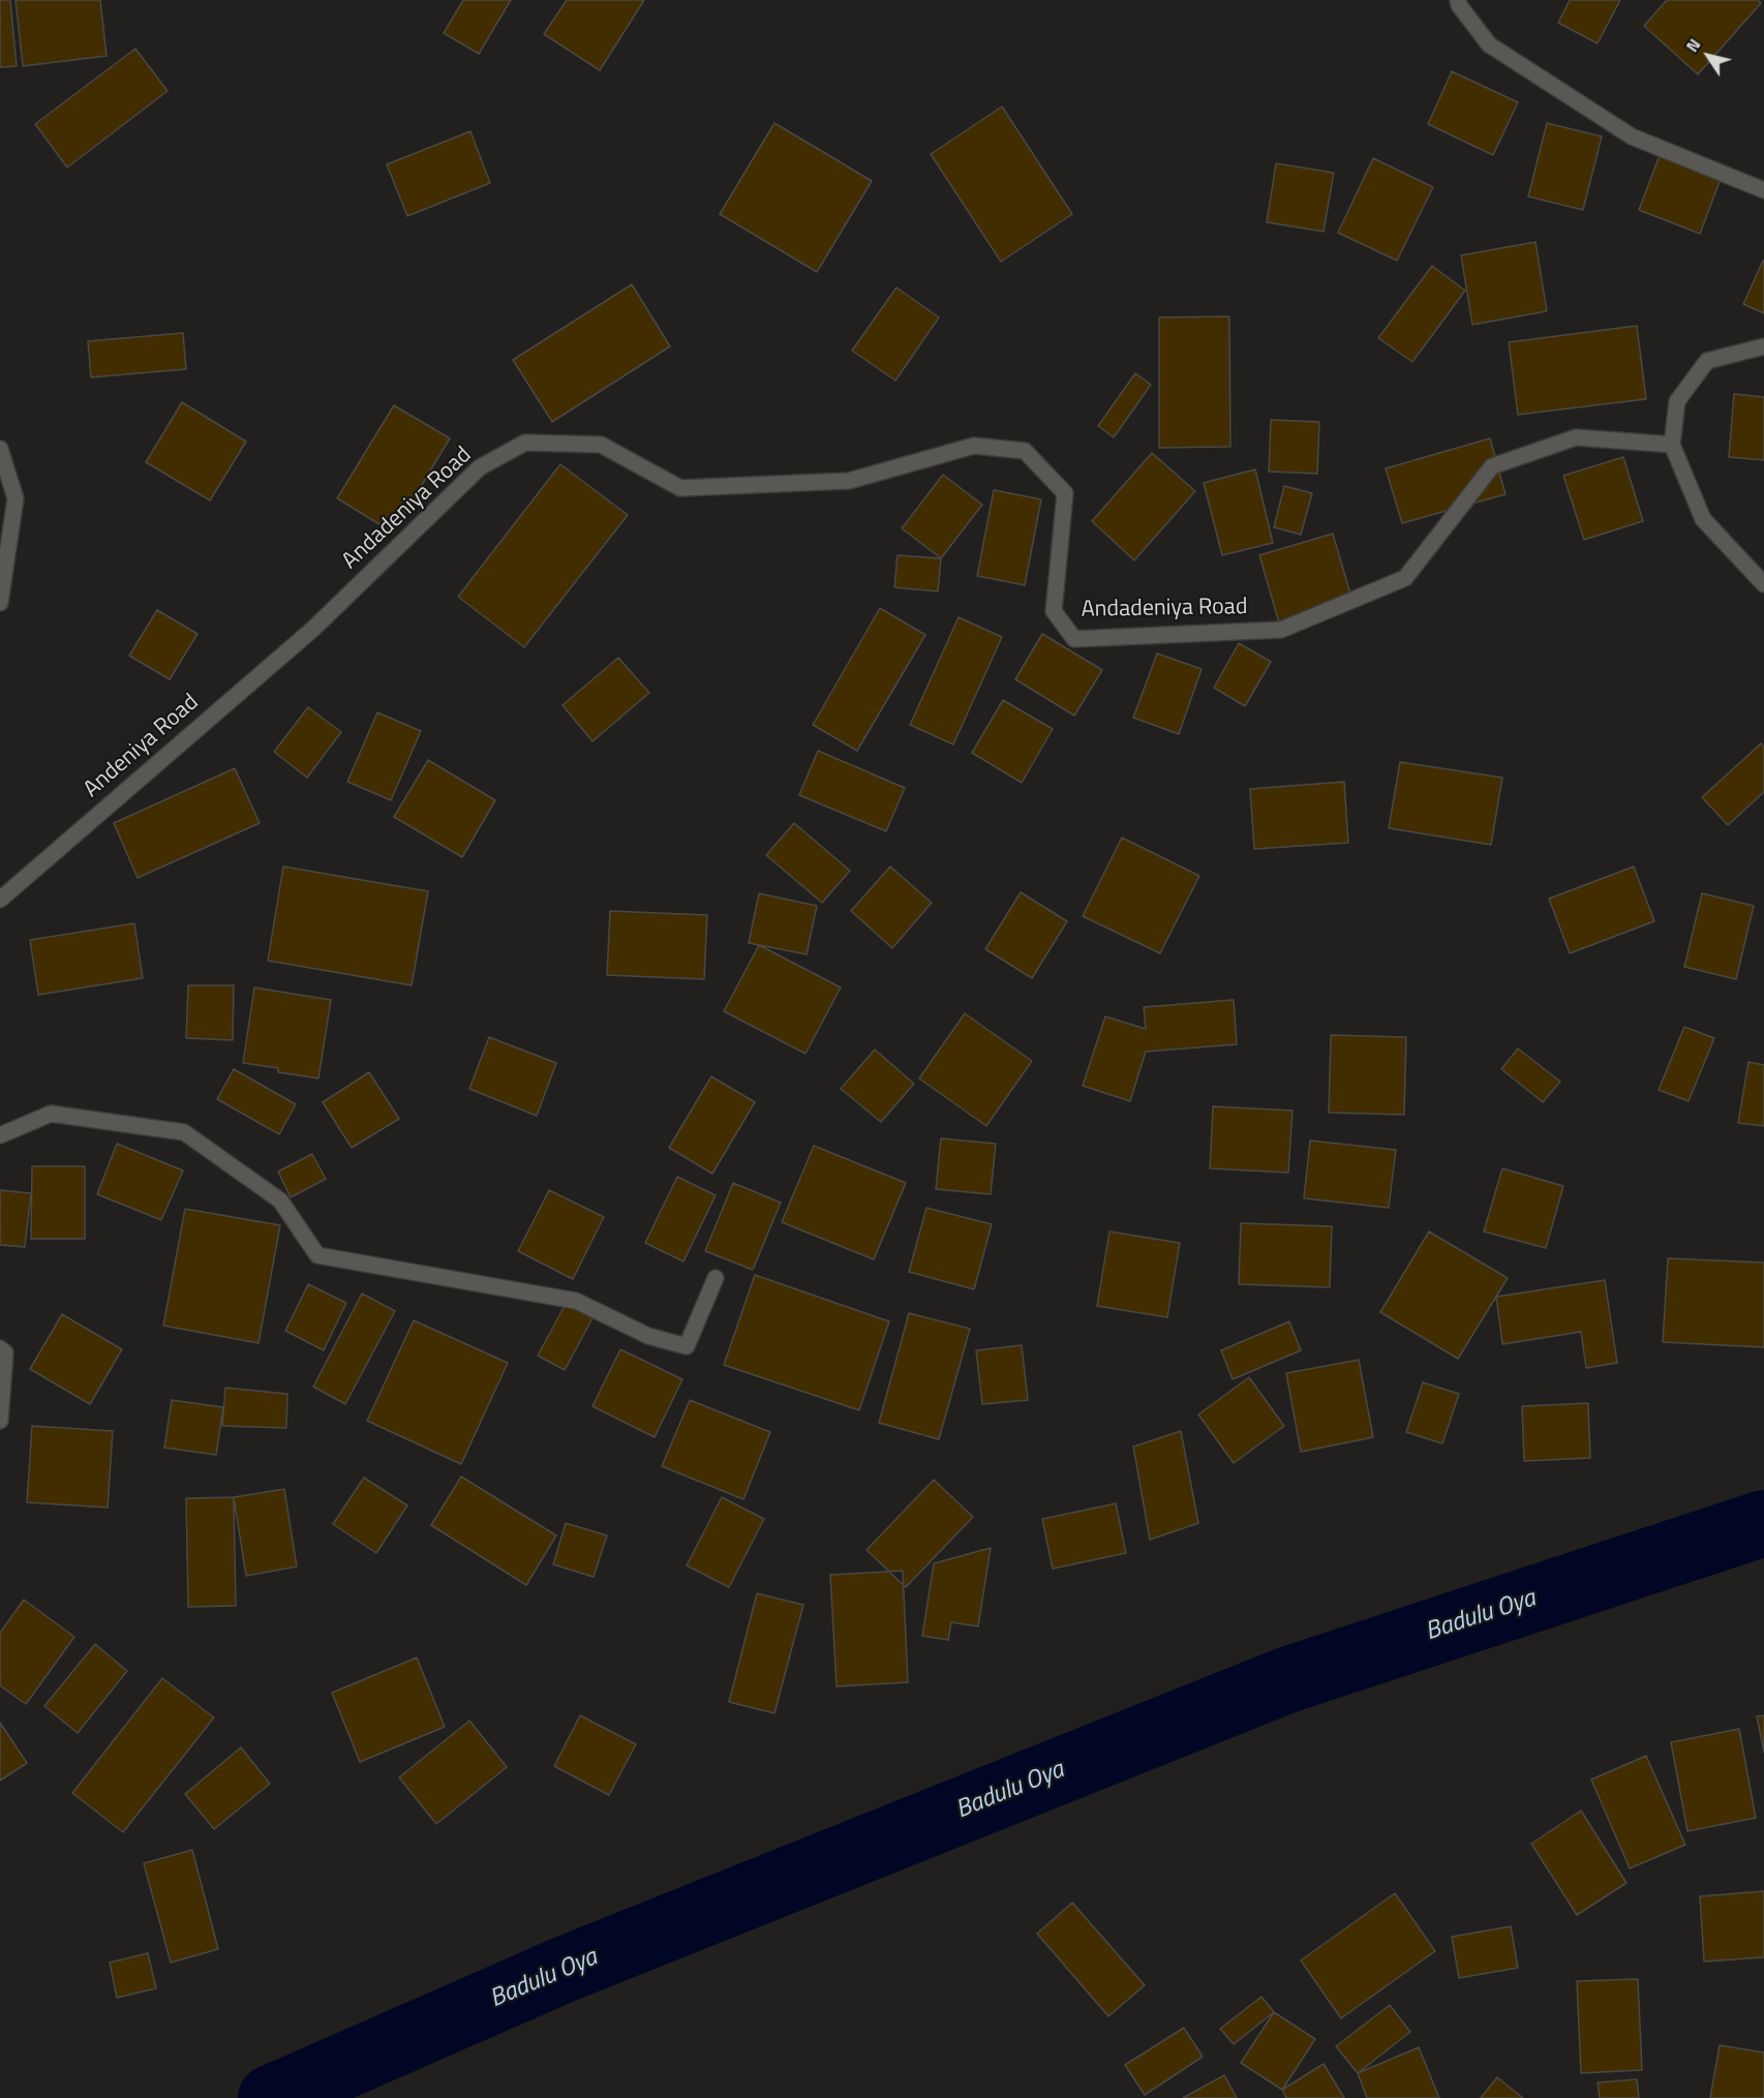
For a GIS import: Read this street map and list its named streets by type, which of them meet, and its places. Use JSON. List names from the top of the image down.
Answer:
{
  "streets": {
    "street": ["Andadeniya Road", "Andeniya Road"]
  },
  "crossings": [
    ["Andadeniya Road", "Andeniya Road"]
  ],
  "water": ["Badulu Oya"],
  "north": "top left"
}
